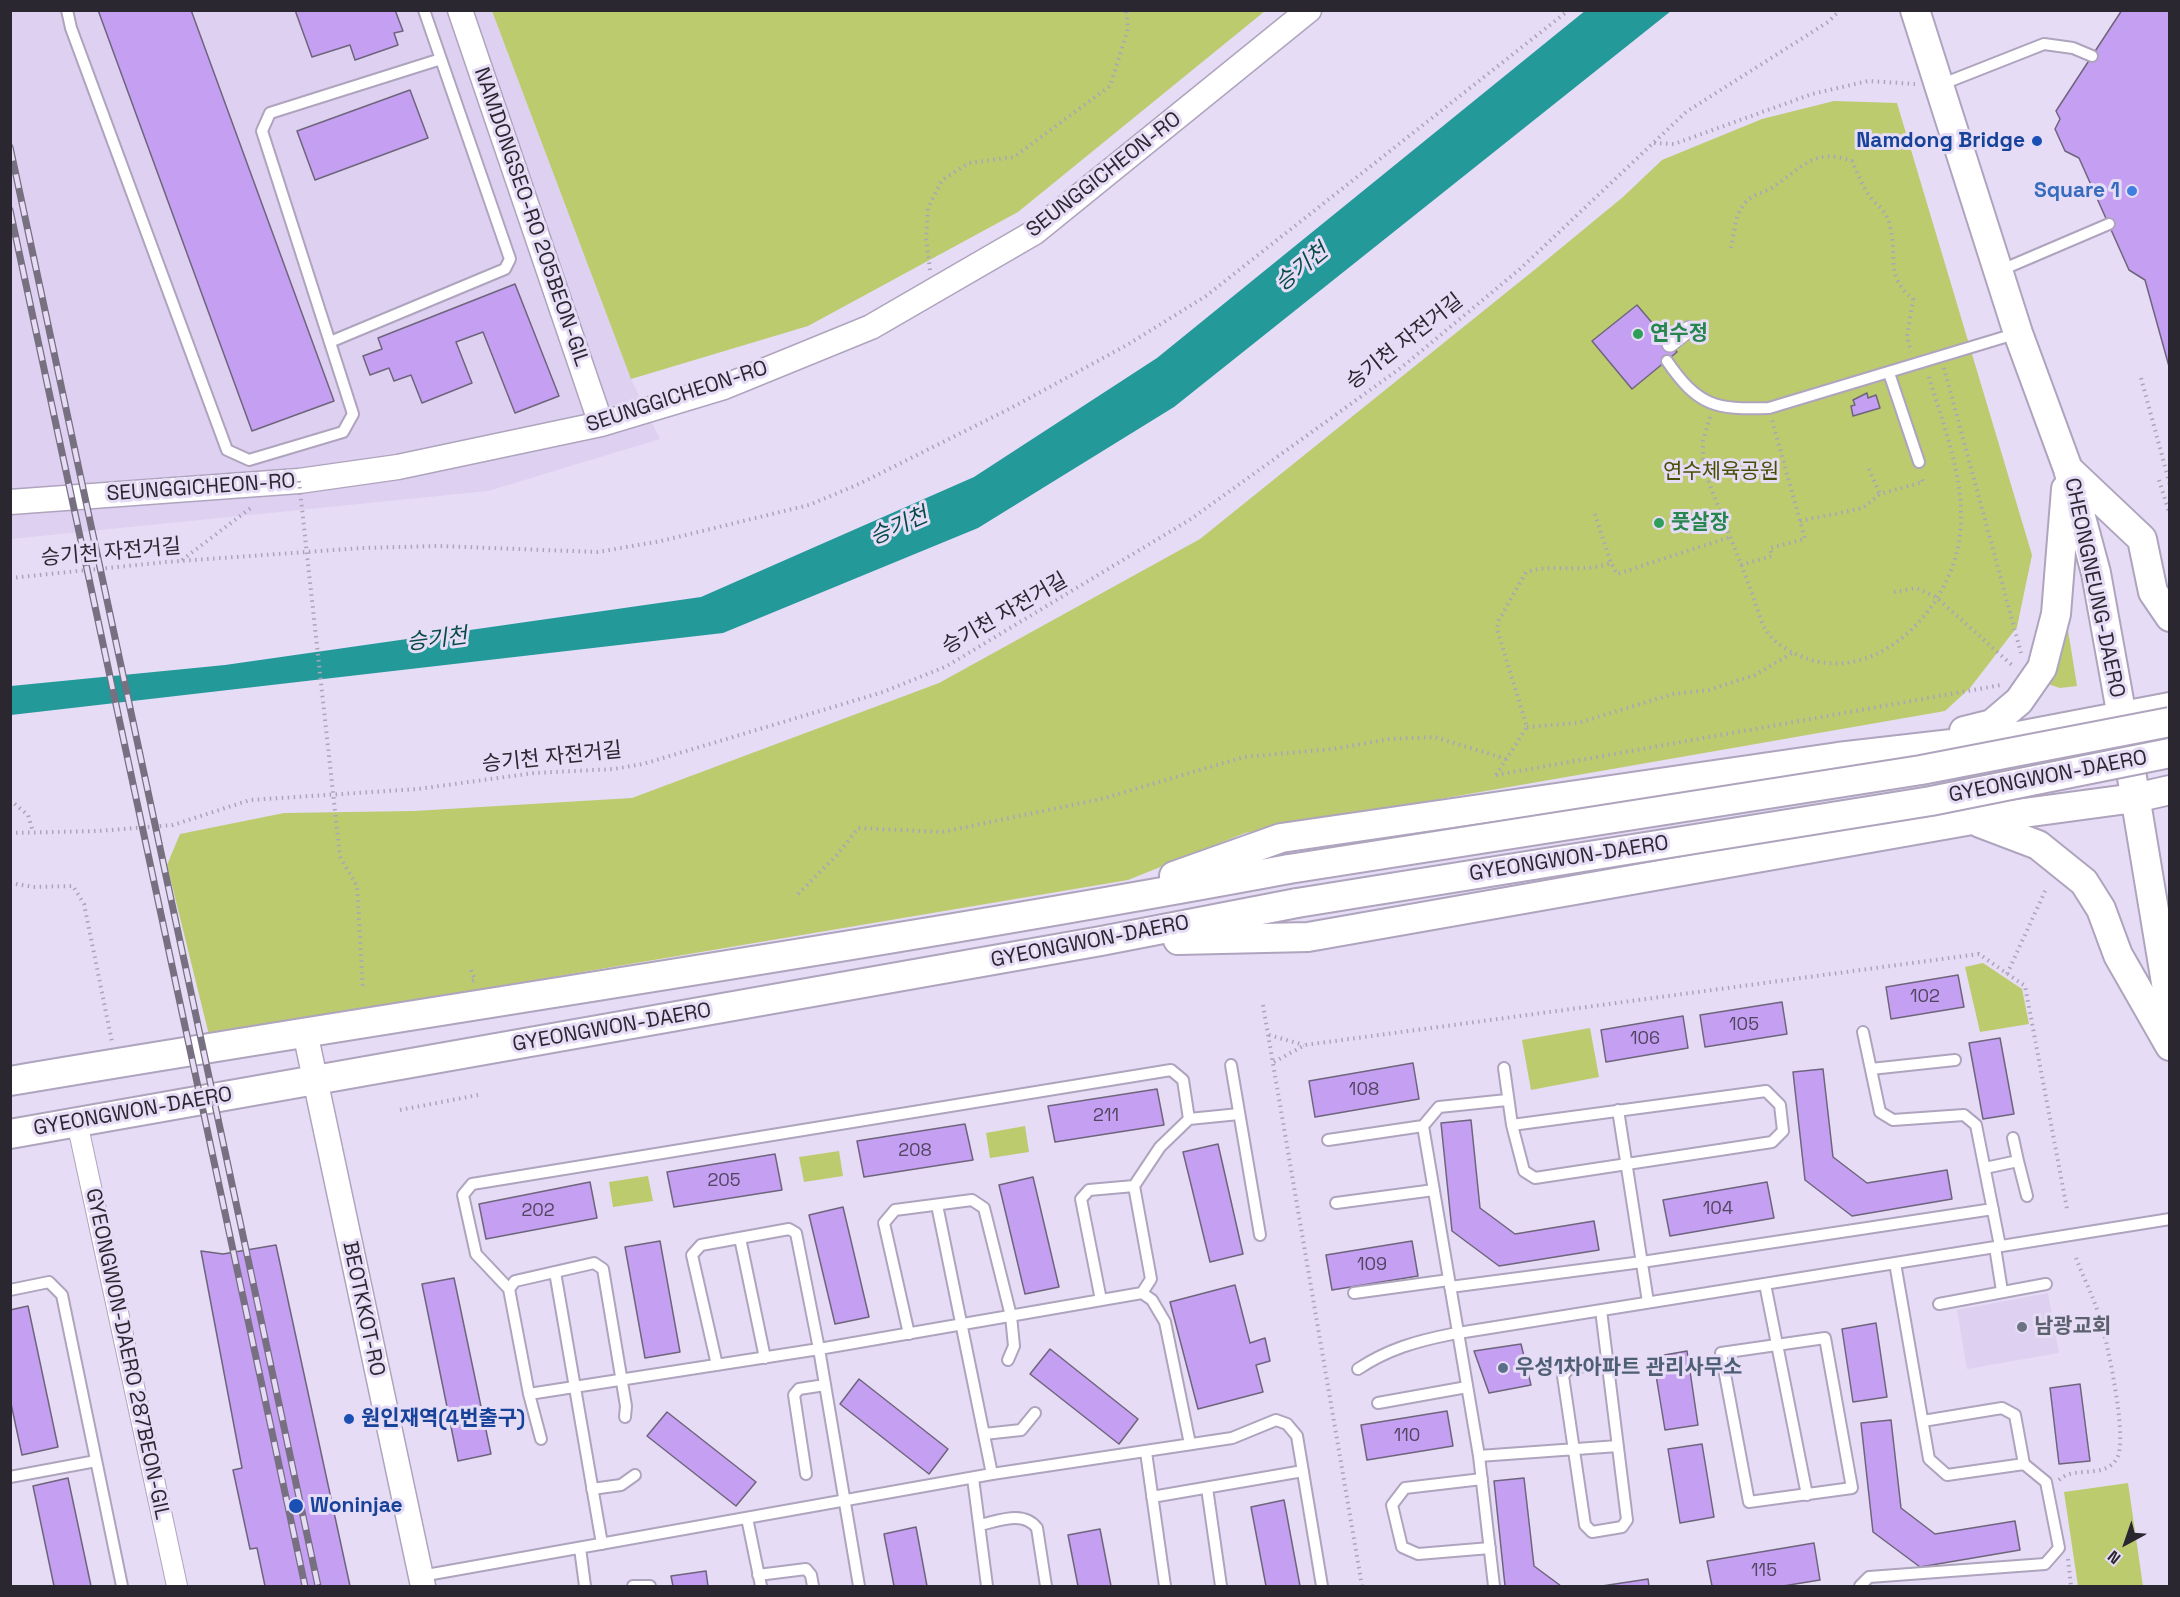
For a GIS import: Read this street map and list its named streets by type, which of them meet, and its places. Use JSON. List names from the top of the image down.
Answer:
{
  "streets": {
    "main road": ["CHEONGNEUNG-DAERO", "GYEONGWON-DAERO"],
    "street": [
      "SEUNGGICHEON-RO",
      "NAMDONGSEO-RO 205BEON-GIL",
      "BEOTKKOT-RO",
      "GYEONGWON-DAERO 287BEON-GIL"
    ],
    "path": ["승기천 자전거길"]
  },
  "crossings": [
    ["SEUNGGICHEON-RO", "NAMDONGSEO-RO 205BEON-GIL"],
    ["GYEONGWON-DAERO", "BEOTKKOT-RO"],
    ["GYEONGWON-DAERO", "GYEONGWON-DAERO 287BEON-GIL"]
  ],
  "water": ["승기천"],
  "parks": ["연수체육공원"],
  "places": [
    "Namdong Bridge",
    "Square 1",
    "연수정",
    "풋살장",
    "남광교회",
    "우성1차아파트 관리사무소",
    "원인재역(4번출구)",
    "Woninjae"
  ],
  "house_numbers": [
    "102",
    "105",
    "106",
    "108",
    "211",
    "208",
    "205",
    "104",
    "202",
    "109",
    "110",
    "115"
  ],
  "north": "bottom left"
}
